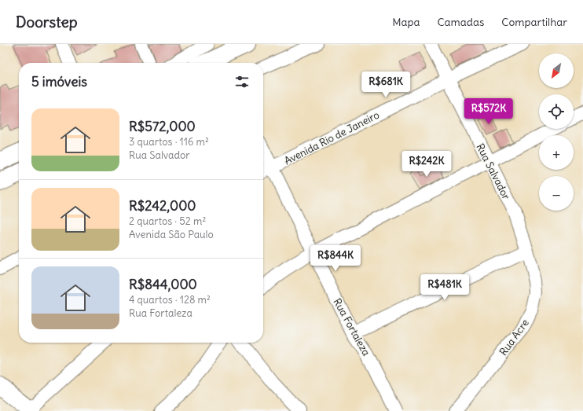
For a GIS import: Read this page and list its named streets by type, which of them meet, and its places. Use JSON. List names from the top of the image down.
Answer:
{
  "streets": {
    "street": [
      "Avenida Rio de Janeiro",
      "Rua Salvador",
      "Rua Fortaleza",
      "Rua Acre"
    ]
  },
  "crossings": [
    ["Avenida Rio de Janeiro", "Rua Salvador"],
    ["Avenida Rio de Janeiro", "Rua Fortaleza"],
    ["Rua Salvador", "Rua Acre"]
  ],
  "north": "bottom left",
  "page": {
    "header": "Doorstep",
    "nav": ["Mapa", "Camadas", "Compartilhar"],
    "map_buttons": ["+", "−"],
    "heading": "5 imóveis",
    "price": [
      "R$681K",
      "R$572K",
      "R$242K",
      "R$844K",
      "R$481K"
    ],
    "list": [
      {
        "name": "R$572,000",
        "note": "3 quartos · 116 m² · Rua Salvador"
      },
      {
        "name": "R$242,000",
        "note": "2 quartos · 52 m² · Avenida São Paulo"
      },
      {
        "name": "R$844,000",
        "note": "4 quartos · 128 m² · Rua Fortaleza"
      }
    ]
  }
}
